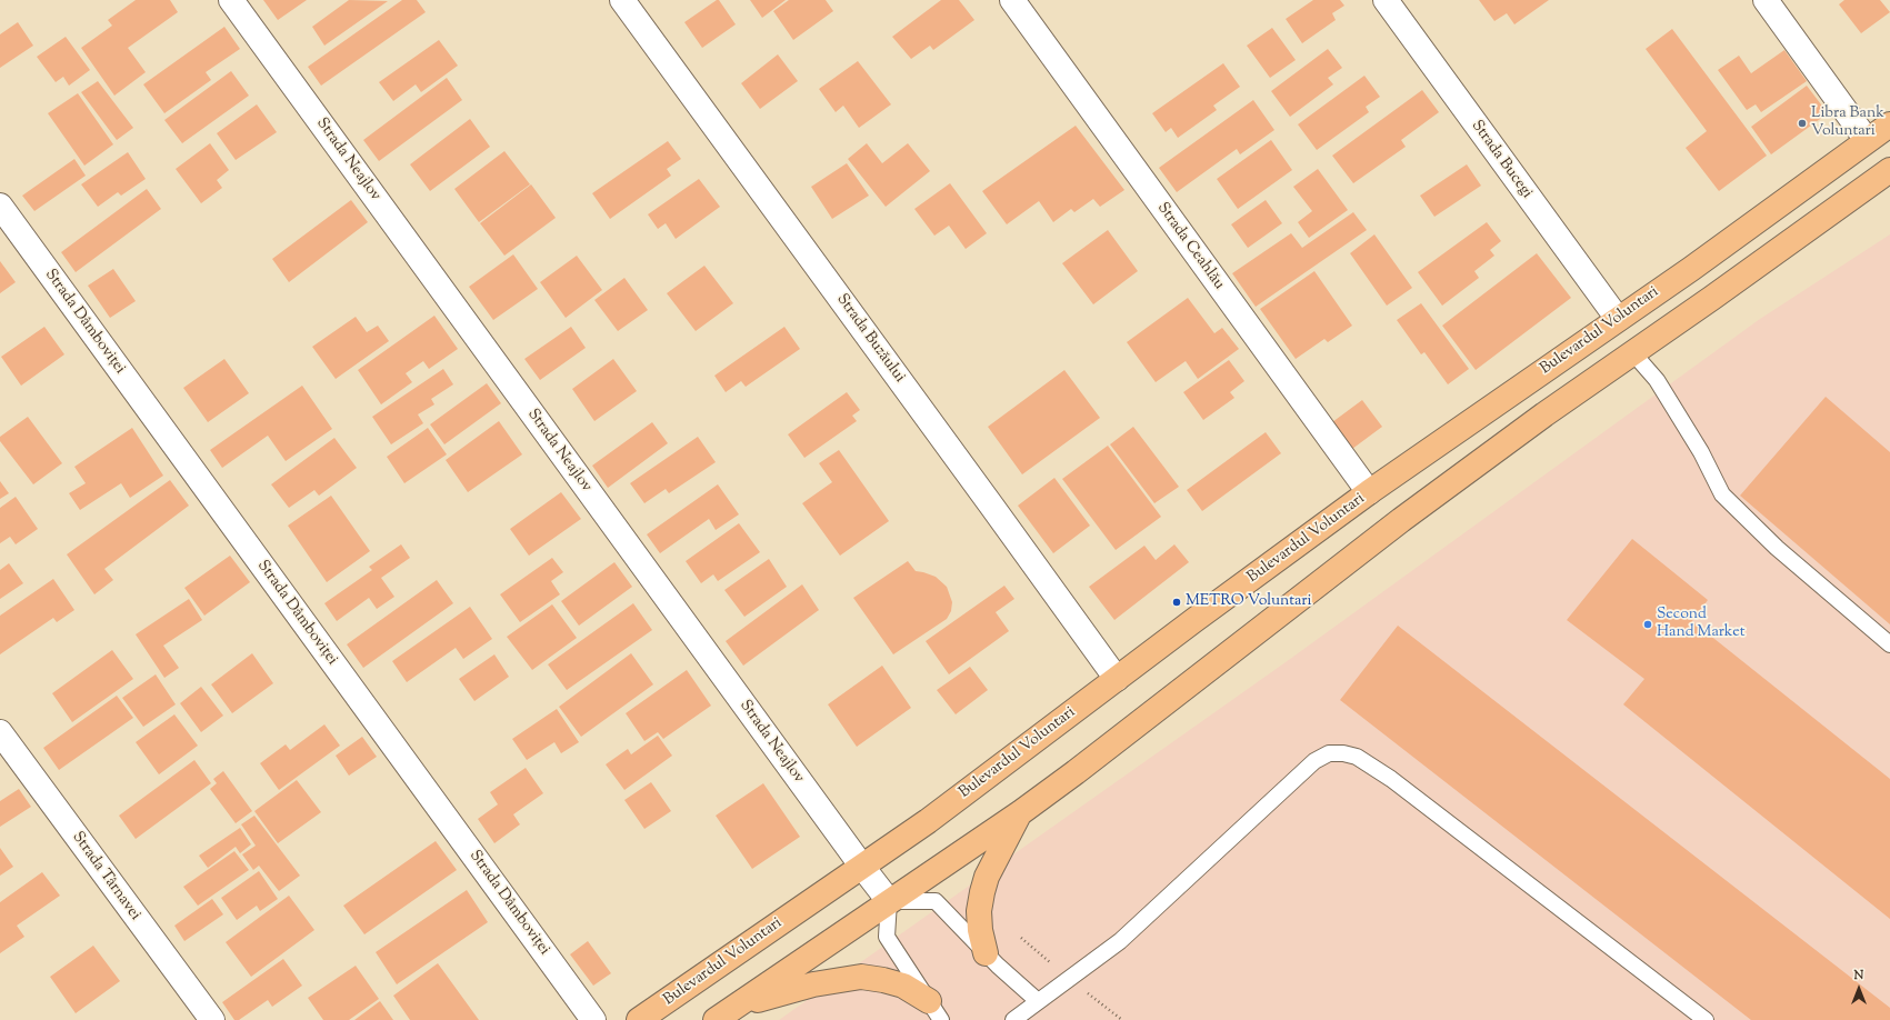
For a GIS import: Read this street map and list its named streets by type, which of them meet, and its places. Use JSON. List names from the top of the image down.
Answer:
{
  "streets": {
    "highway": ["Bulevardul Voluntari"],
    "street": [
      "Strada Neajlov",
      "Strada Bucegi",
      "Strada Ceahlău",
      "Strada Dâmboviței",
      "Strada Buzăului",
      "Strada Târnavei"
    ]
  },
  "crossings": [
    ["Strada Neajlov", "Bulevardul Voluntari"],
    ["Strada Bucegi", "Bulevardul Voluntari"],
    ["Strada Ceahlău", "Bulevardul Voluntari"],
    ["Bulevardul Voluntari", "Strada Buzăului"]
  ],
  "places": ["Libra Bank Voluntari", "METRO Voluntari", "Second Hand Market"],
  "north": "top"
}
